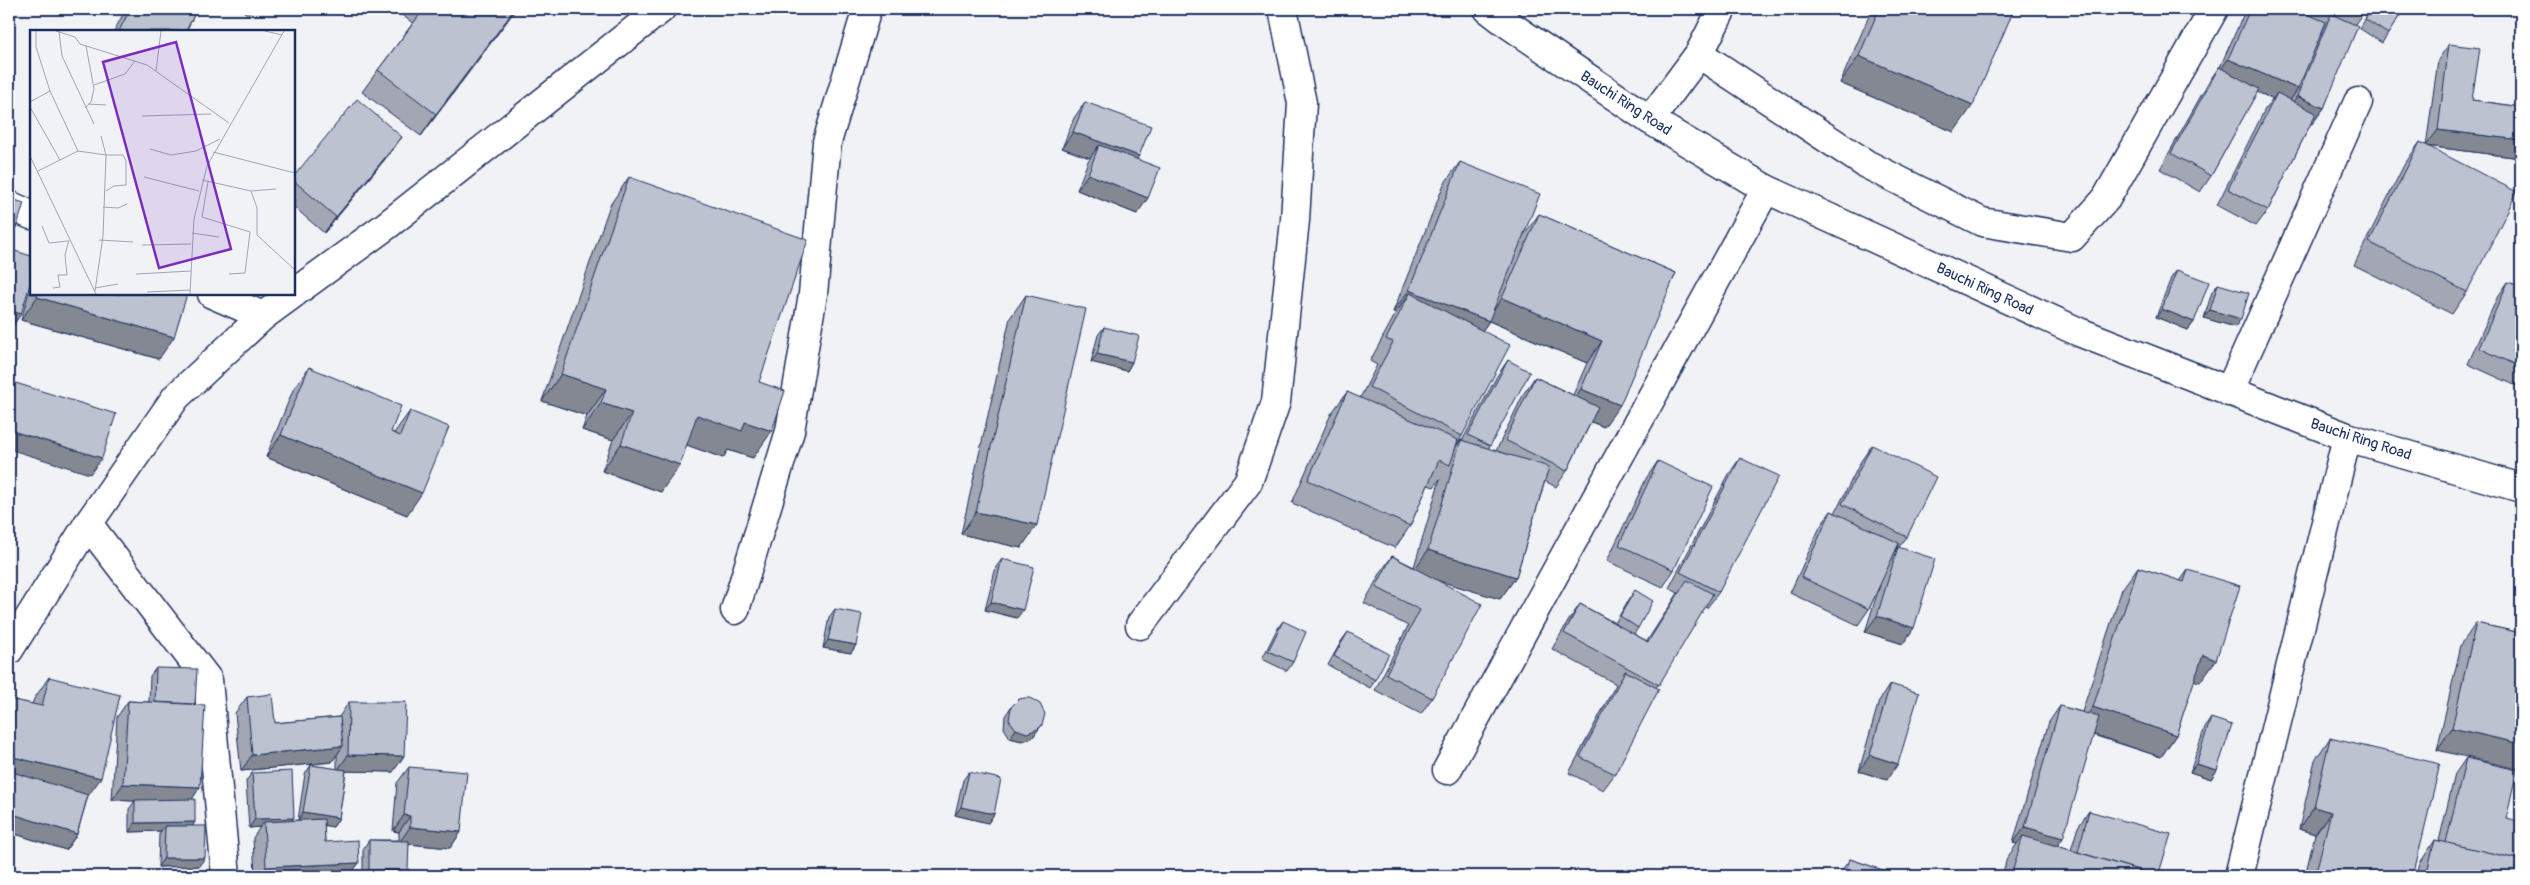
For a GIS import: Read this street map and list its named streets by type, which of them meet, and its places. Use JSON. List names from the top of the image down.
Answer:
{
  "streets": {
    "street": ["Bauchi Ring Road"]
  }
}
